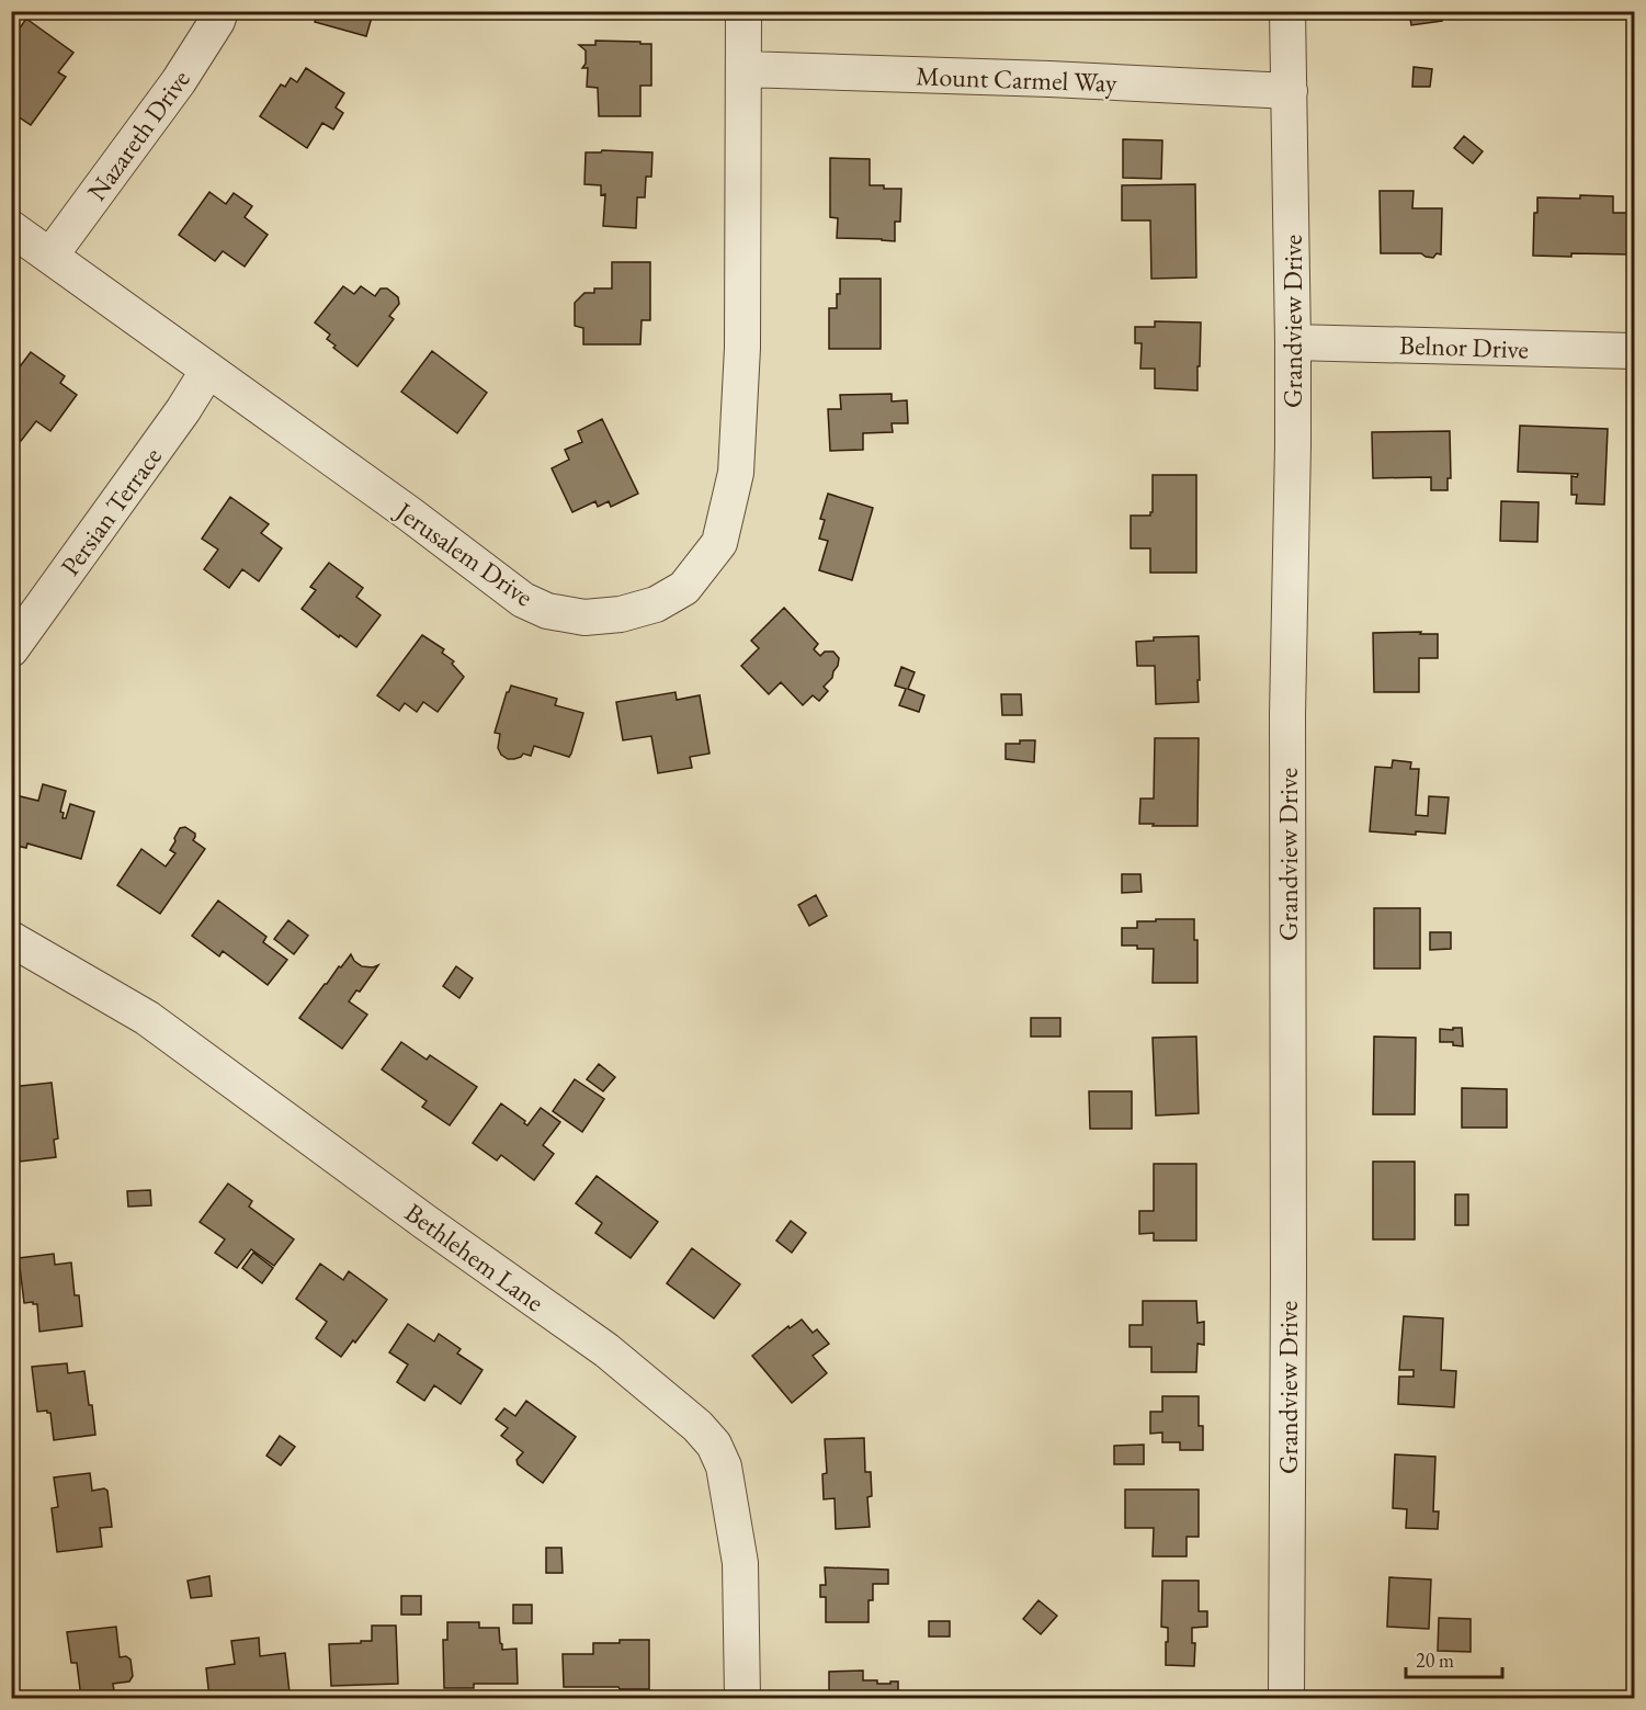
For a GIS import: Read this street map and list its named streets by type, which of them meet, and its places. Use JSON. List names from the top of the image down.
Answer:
{
  "streets": {
    "street": [
      "Mount Carmel Way",
      "Nazareth Drive",
      "Grandview Drive",
      "Belnor Drive",
      "Persian Terrace",
      "Jerusalem Drive",
      "Bethlehem Lane"
    ]
  },
  "crossings": [
    ["Mount Carmel Way", "Grandview Drive"],
    ["Mount Carmel Way", "Jerusalem Drive"],
    ["Nazareth Drive", "Jerusalem Drive"],
    ["Grandview Drive", "Belnor Drive"],
    ["Persian Terrace", "Jerusalem Drive"]
  ],
  "scale_bar": "20 m"
}
